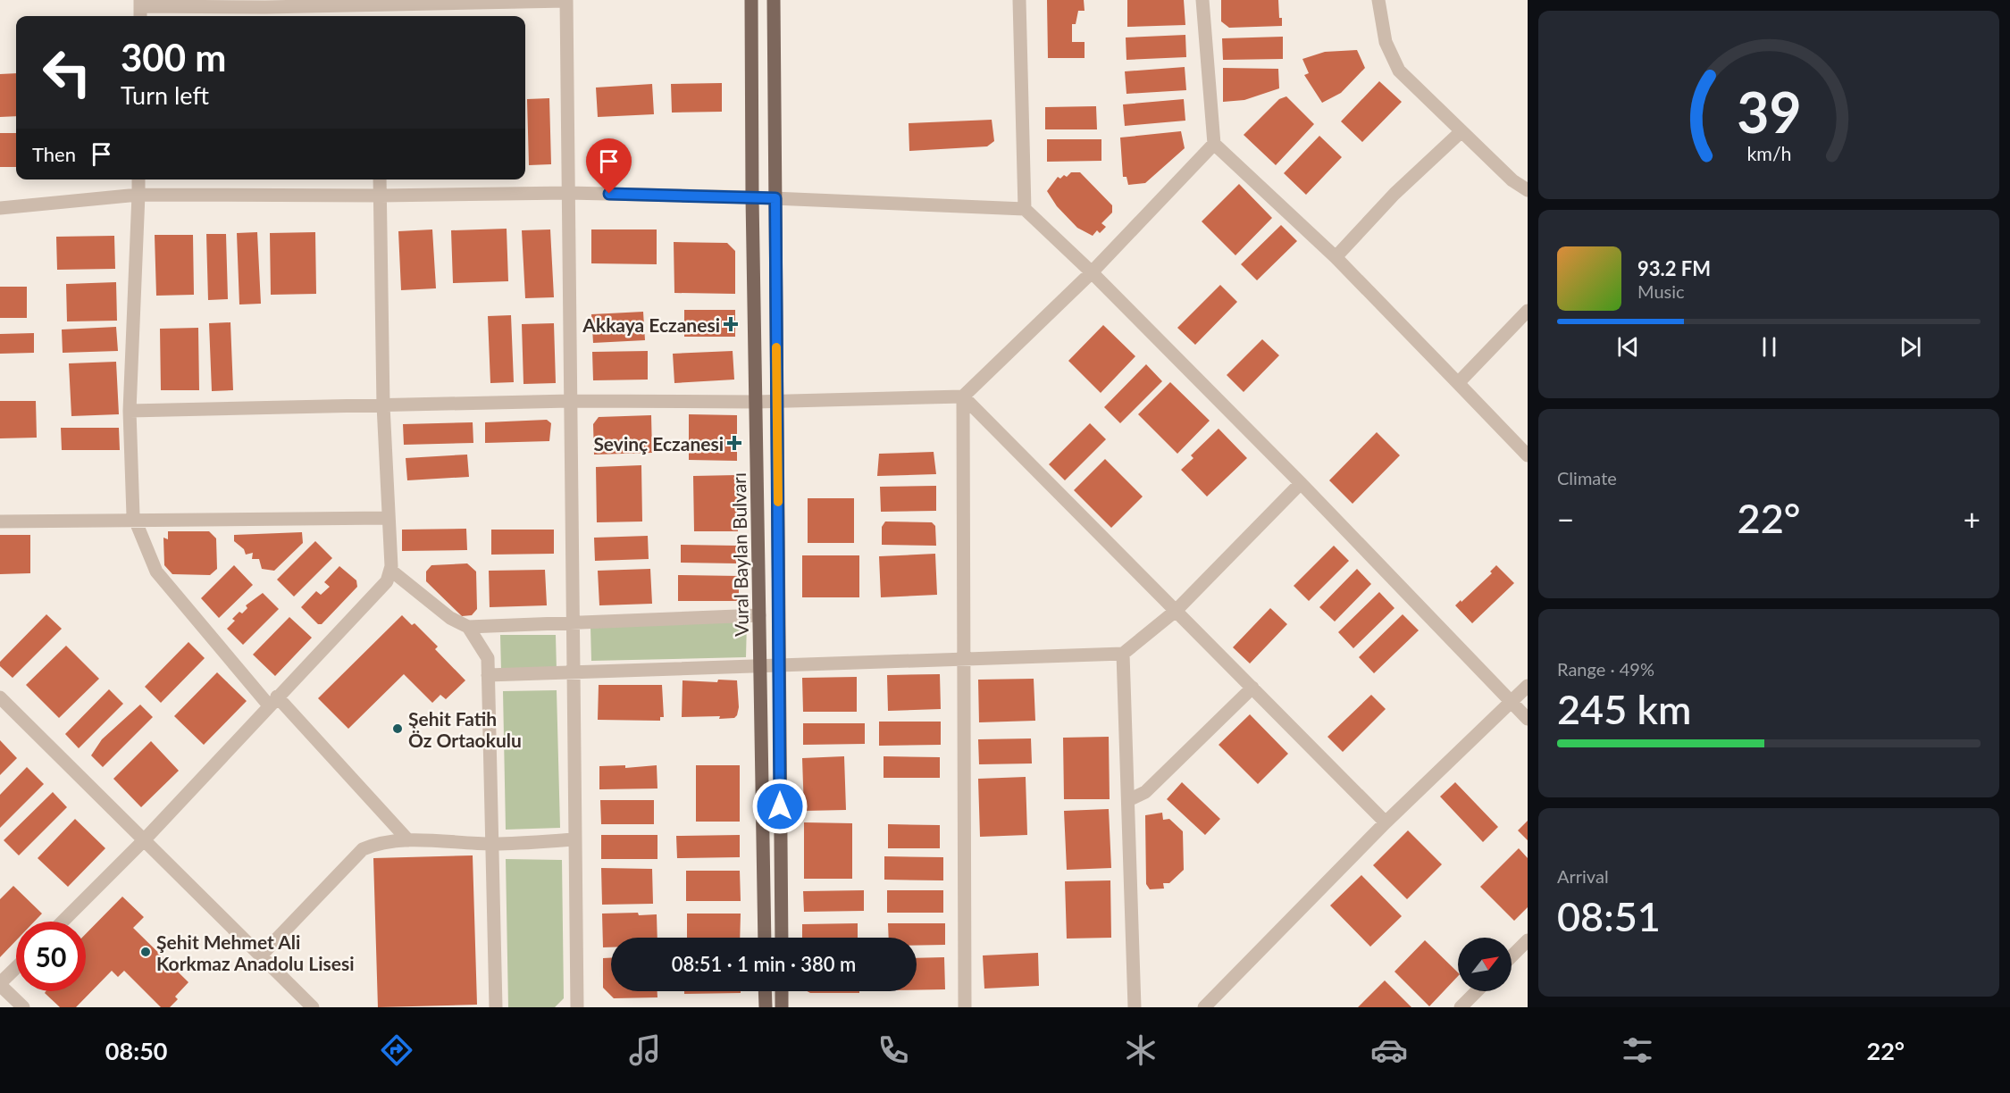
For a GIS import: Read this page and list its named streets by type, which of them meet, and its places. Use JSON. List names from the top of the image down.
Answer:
{
  "streets": {
    "main road": ["Vural Baylan Bulvarı"]
  },
  "places": {
    "health": ["Akkaya Eczanesi", "Sevinç Eczanesi"],
    "other": ["Şehit Fatih Öz Ortaokulu", "Şehit Mehmet Ali Korkmaz Anadolu Lisesi"]
  },
  "north": "top right",
  "page": {
    "turn": ["300 m", "Turn left"],
    "then": "Then",
    "song": ["93.2 FM", "Music"],
    "tile": [
      "Climate",
      ["Range · 49%", "245 km"],
      ["Arrival", "08:51"]
    ],
    "heat": ["−", "22°", "+"],
    "limit": "50",
    "trip": "08:51 · 1 min · 380 m",
    "tabs": ["08:50", "22°"],
    "gauge": ["39", "km/h"]
  }
}
